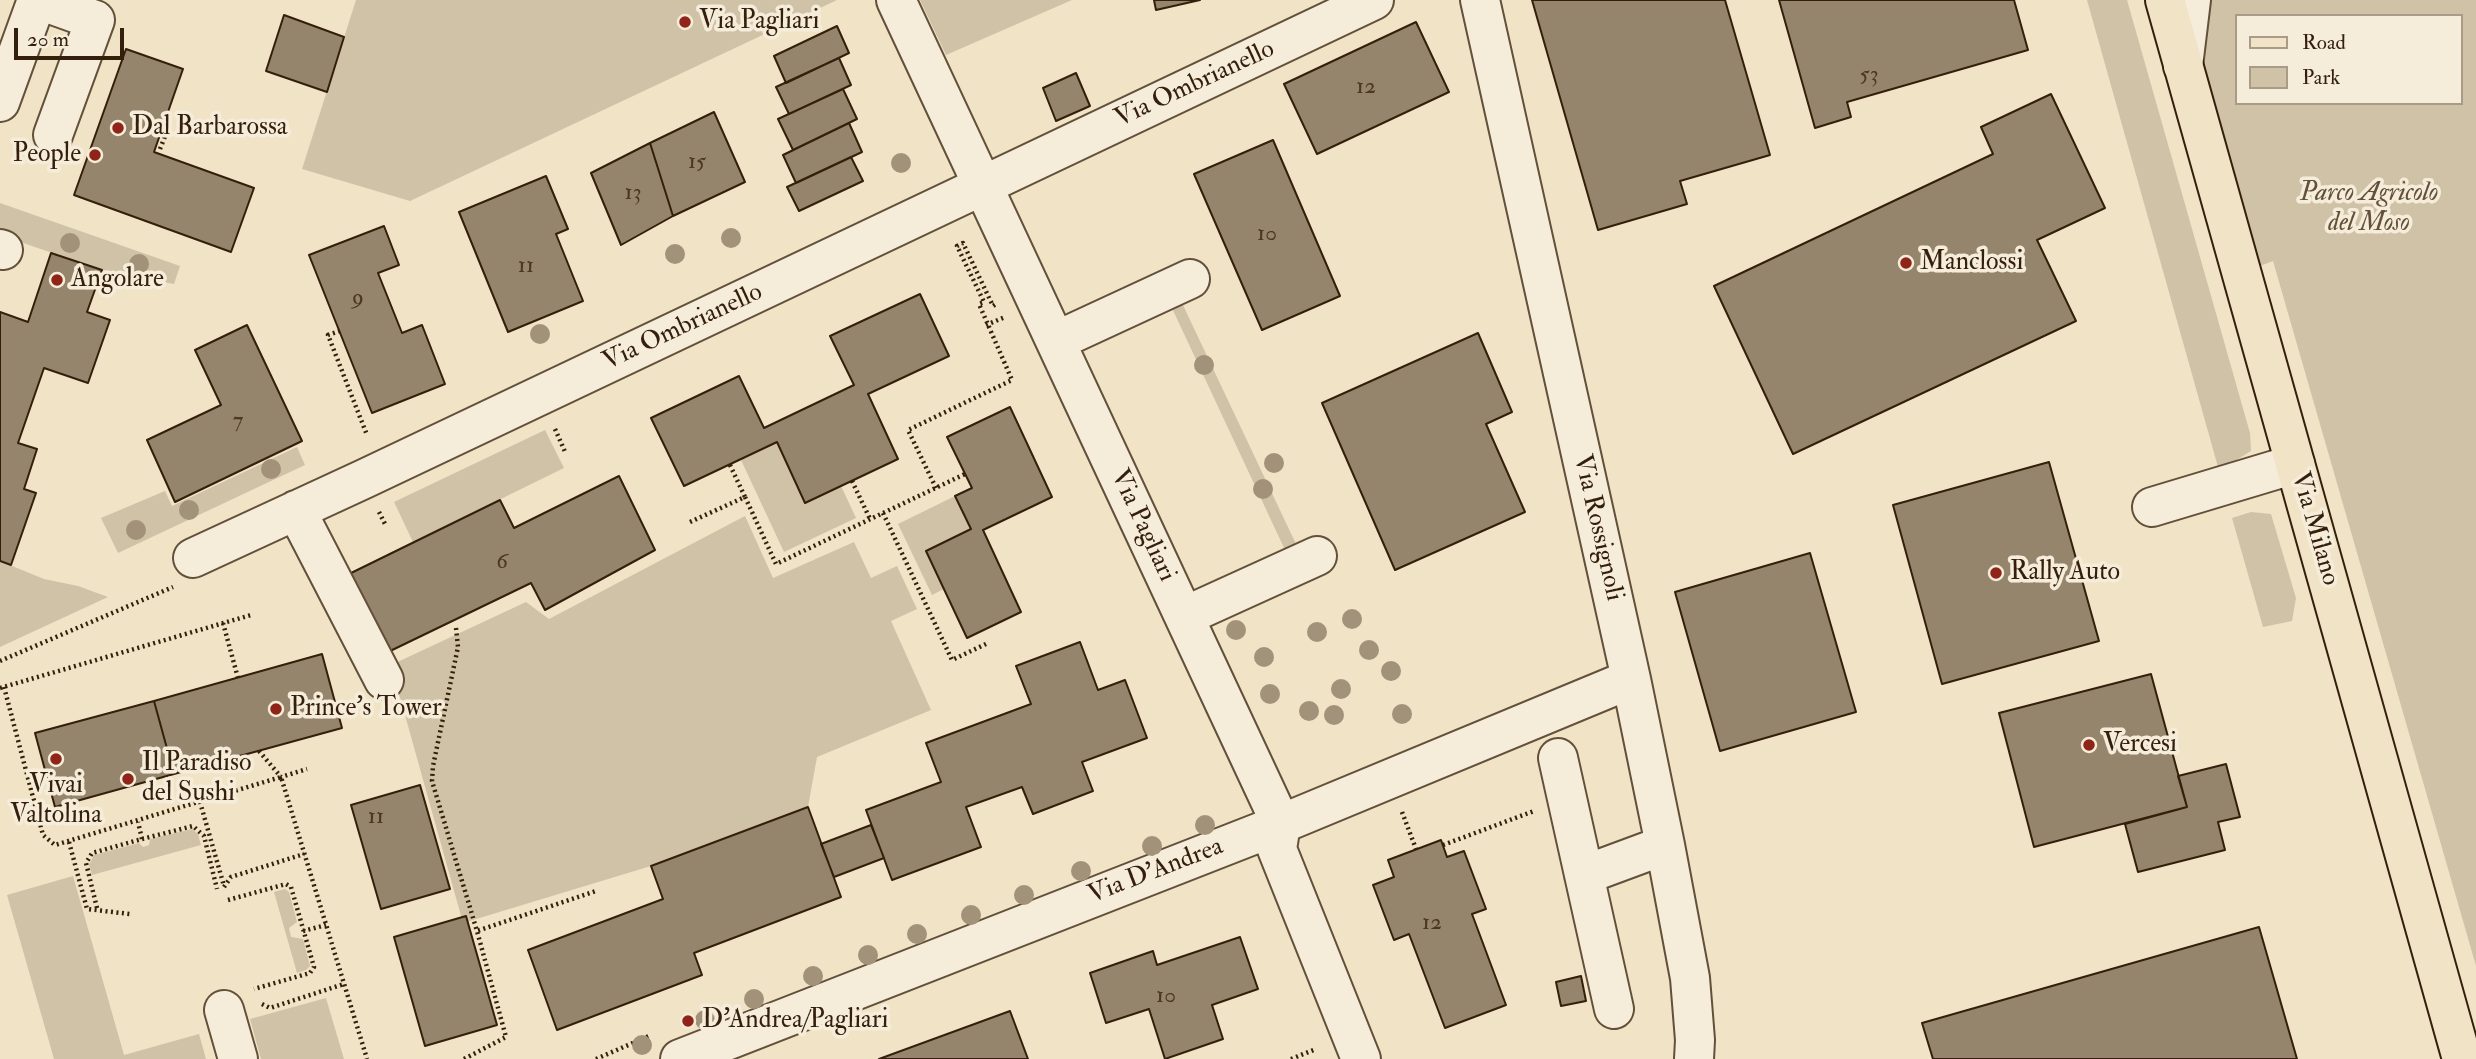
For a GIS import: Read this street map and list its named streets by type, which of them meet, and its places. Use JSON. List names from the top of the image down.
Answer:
{
  "streets": {
    "main road": ["Via Milano"],
    "street": [
      "Via Ombrianello",
      "Via Pagliari",
      "Via Rossignoli",
      "Via D'Andrea"
    ]
  },
  "crossings": [
    ["Via Ombrianello", "Via Pagliari"],
    ["Via Pagliari", "Via D'Andrea"],
    ["Via Rossignoli", "Via D'Andrea"]
  ],
  "parks": ["Parco Agricolo del Moso"],
  "places": [
    "Via Pagliari",
    "Dal Barbarossa",
    "People",
    "Manclossi",
    "Angolare",
    "Rally Auto",
    "Prince's Tower",
    "Vercesi",
    "Vivai Valtolina",
    "Il Paradiso del Sushi",
    "D'Andrea/Pagliari"
  ],
  "house_numbers": [
    "53",
    "12",
    "15",
    "13",
    "10",
    "11",
    "9",
    "7",
    "6",
    "11",
    "12",
    "10"
  ],
  "legend": ["Road", "Park"],
  "scale_bar": "20 m"
}
